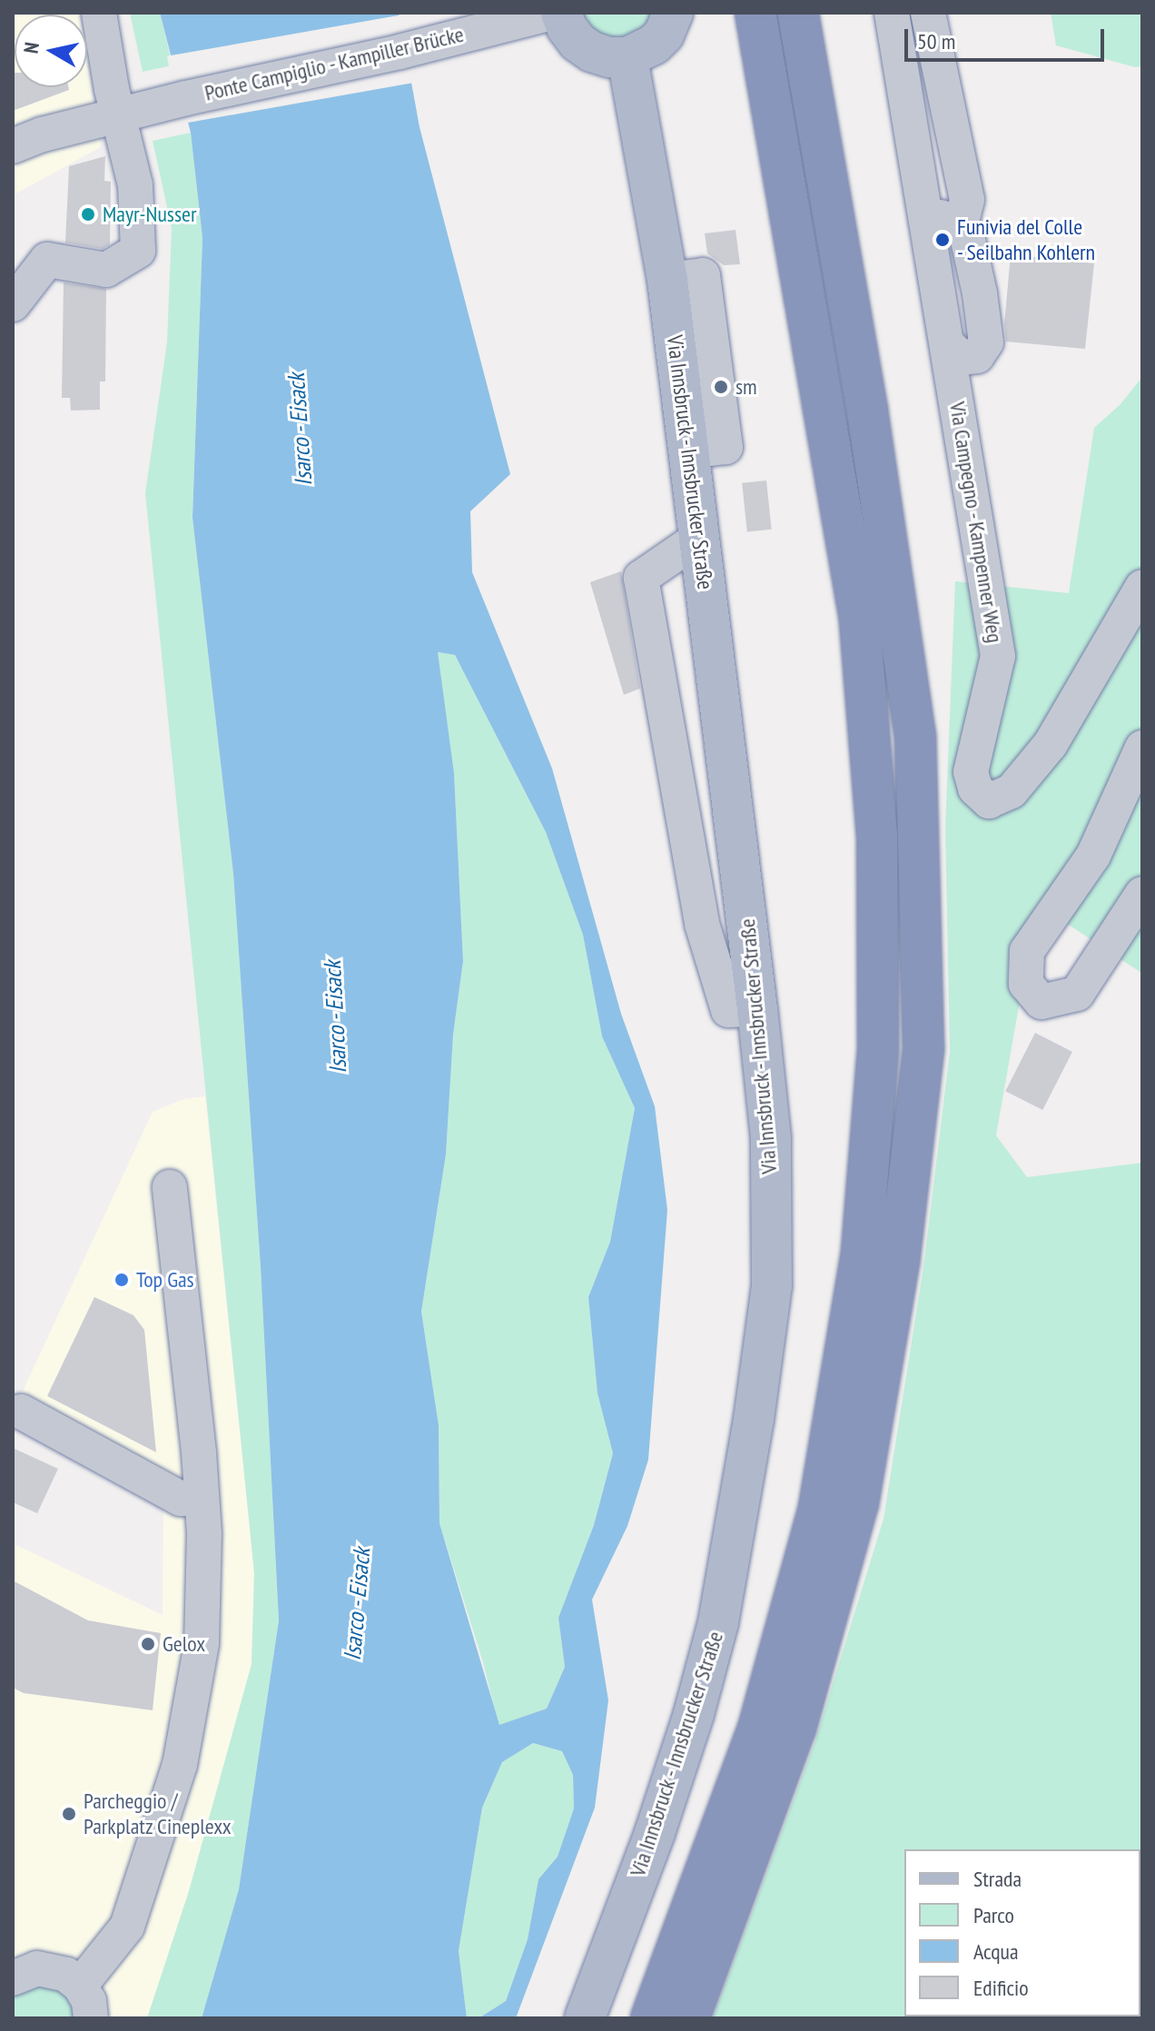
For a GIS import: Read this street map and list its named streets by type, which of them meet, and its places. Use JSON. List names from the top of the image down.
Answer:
{
  "streets": {
    "main road": ["Via Innsbruck - Innsbrucker Straße"],
    "street": ["Ponte Campiglio - Kampiller Brücke", "Via Campegno - Kampenner Weg"]
  },
  "water": ["Isarco - Eisack"],
  "places": [
    "Mayr-Nusser",
    "Funivia del Colle - Seilbahn Kohlern",
    "sm",
    "Top Gas",
    "Gelox",
    "Parcheggio / Parkplatz Cineplexx"
  ],
  "legend": [
    "Strada",
    "Parco",
    "Acqua",
    "Edificio"
  ],
  "scale_bar": "50 m",
  "north": "left"
}
